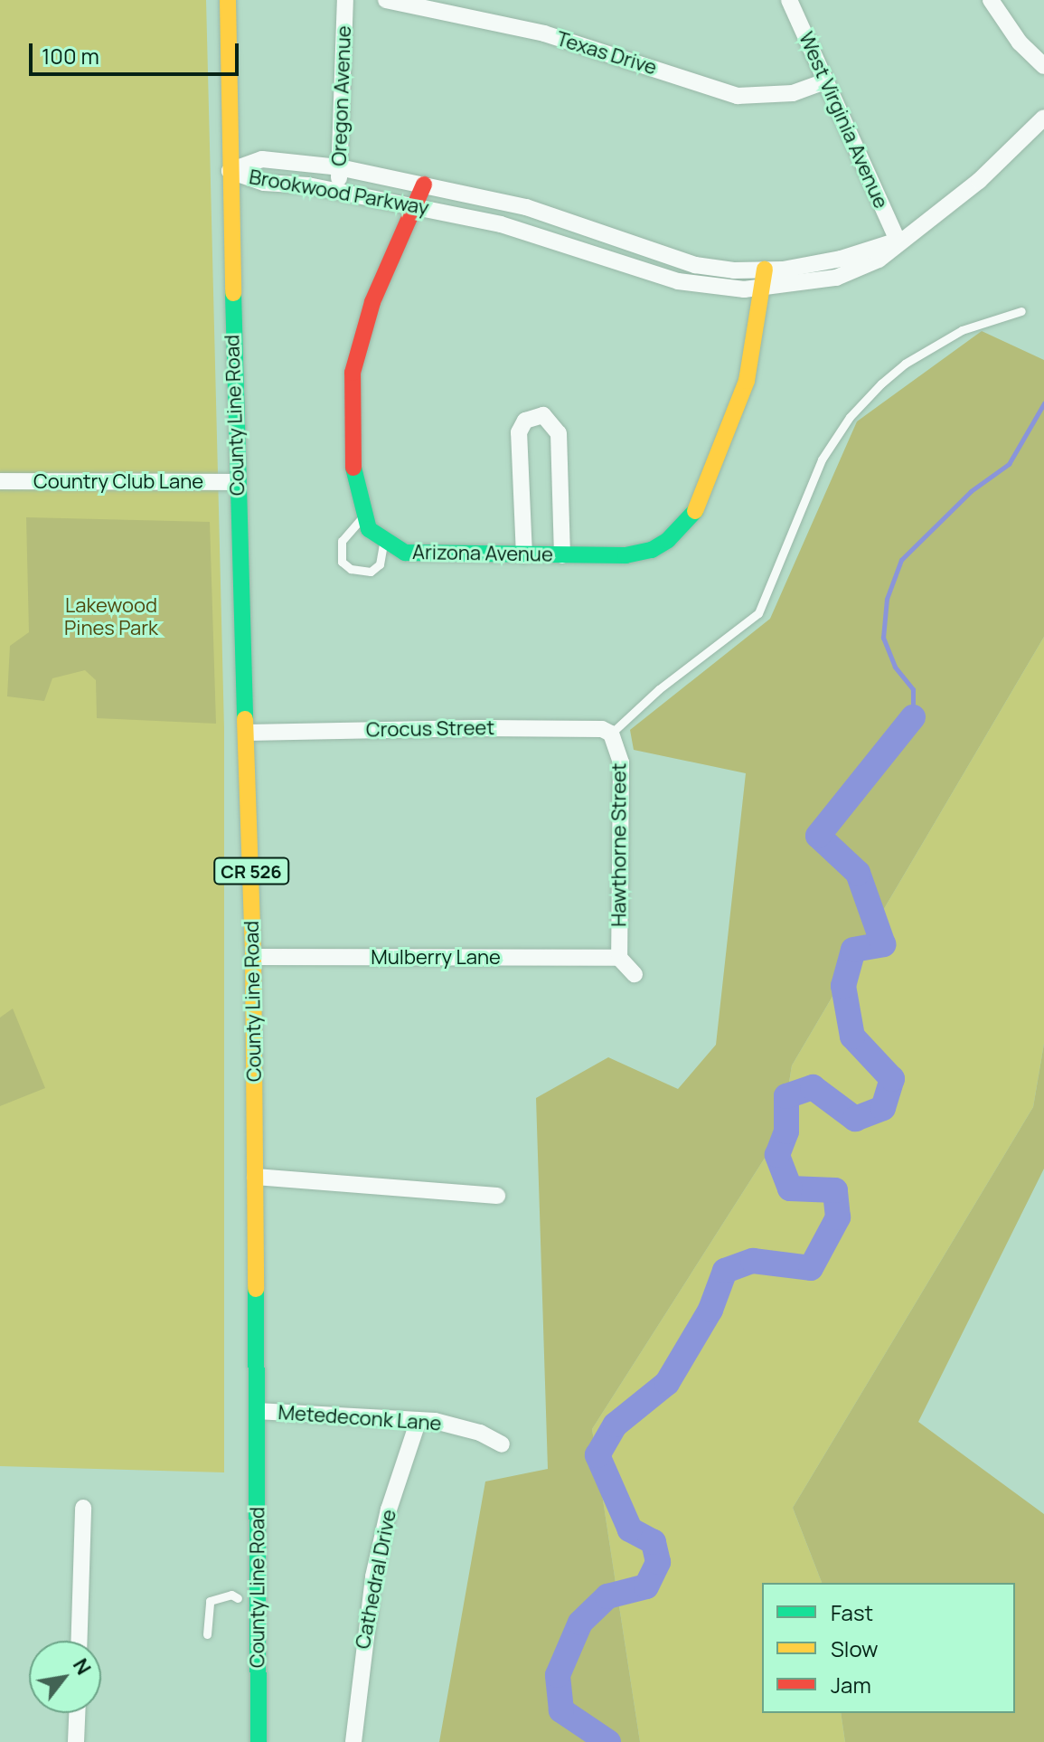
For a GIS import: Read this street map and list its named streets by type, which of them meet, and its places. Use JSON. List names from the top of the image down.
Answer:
{
  "streets": {
    "main road": ["County Line Road", "Arizona Avenue", "CR 526"],
    "street": [
      "Texas Drive",
      "Oregon Avenue",
      "West Virginia Avenue",
      "Brookwood Parkway",
      "Country Club Lane",
      "Crocus Street",
      "Hawthorne Street",
      "Mulberry Lane",
      "Metedeconk Lane",
      "Cathedral Drive"
    ]
  },
  "crossings": [
    ["Texas Drive", "West Virginia Avenue"],
    ["Oregon Avenue", "Brookwood Parkway"],
    ["West Virginia Avenue", "Brookwood Parkway"],
    ["Brookwood Parkway", "County Line Road"],
    ["Brookwood Parkway", "Arizona Avenue"],
    ["County Line Road", "Country Club Lane"],
    ["County Line Road", "Crocus Street"],
    ["County Line Road", "Mulberry Lane"],
    ["County Line Road", "Metedeconk Lane"],
    ["Crocus Street", "Hawthorne Street"],
    ["Hawthorne Street", "Mulberry Lane"],
    ["Metedeconk Lane", "Cathedral Drive"]
  ],
  "parks": ["Lakewood Pines Park"],
  "legend": ["Fast", "Slow", "Jam"],
  "scale_bar": "100 m",
  "north": "top right"
}
